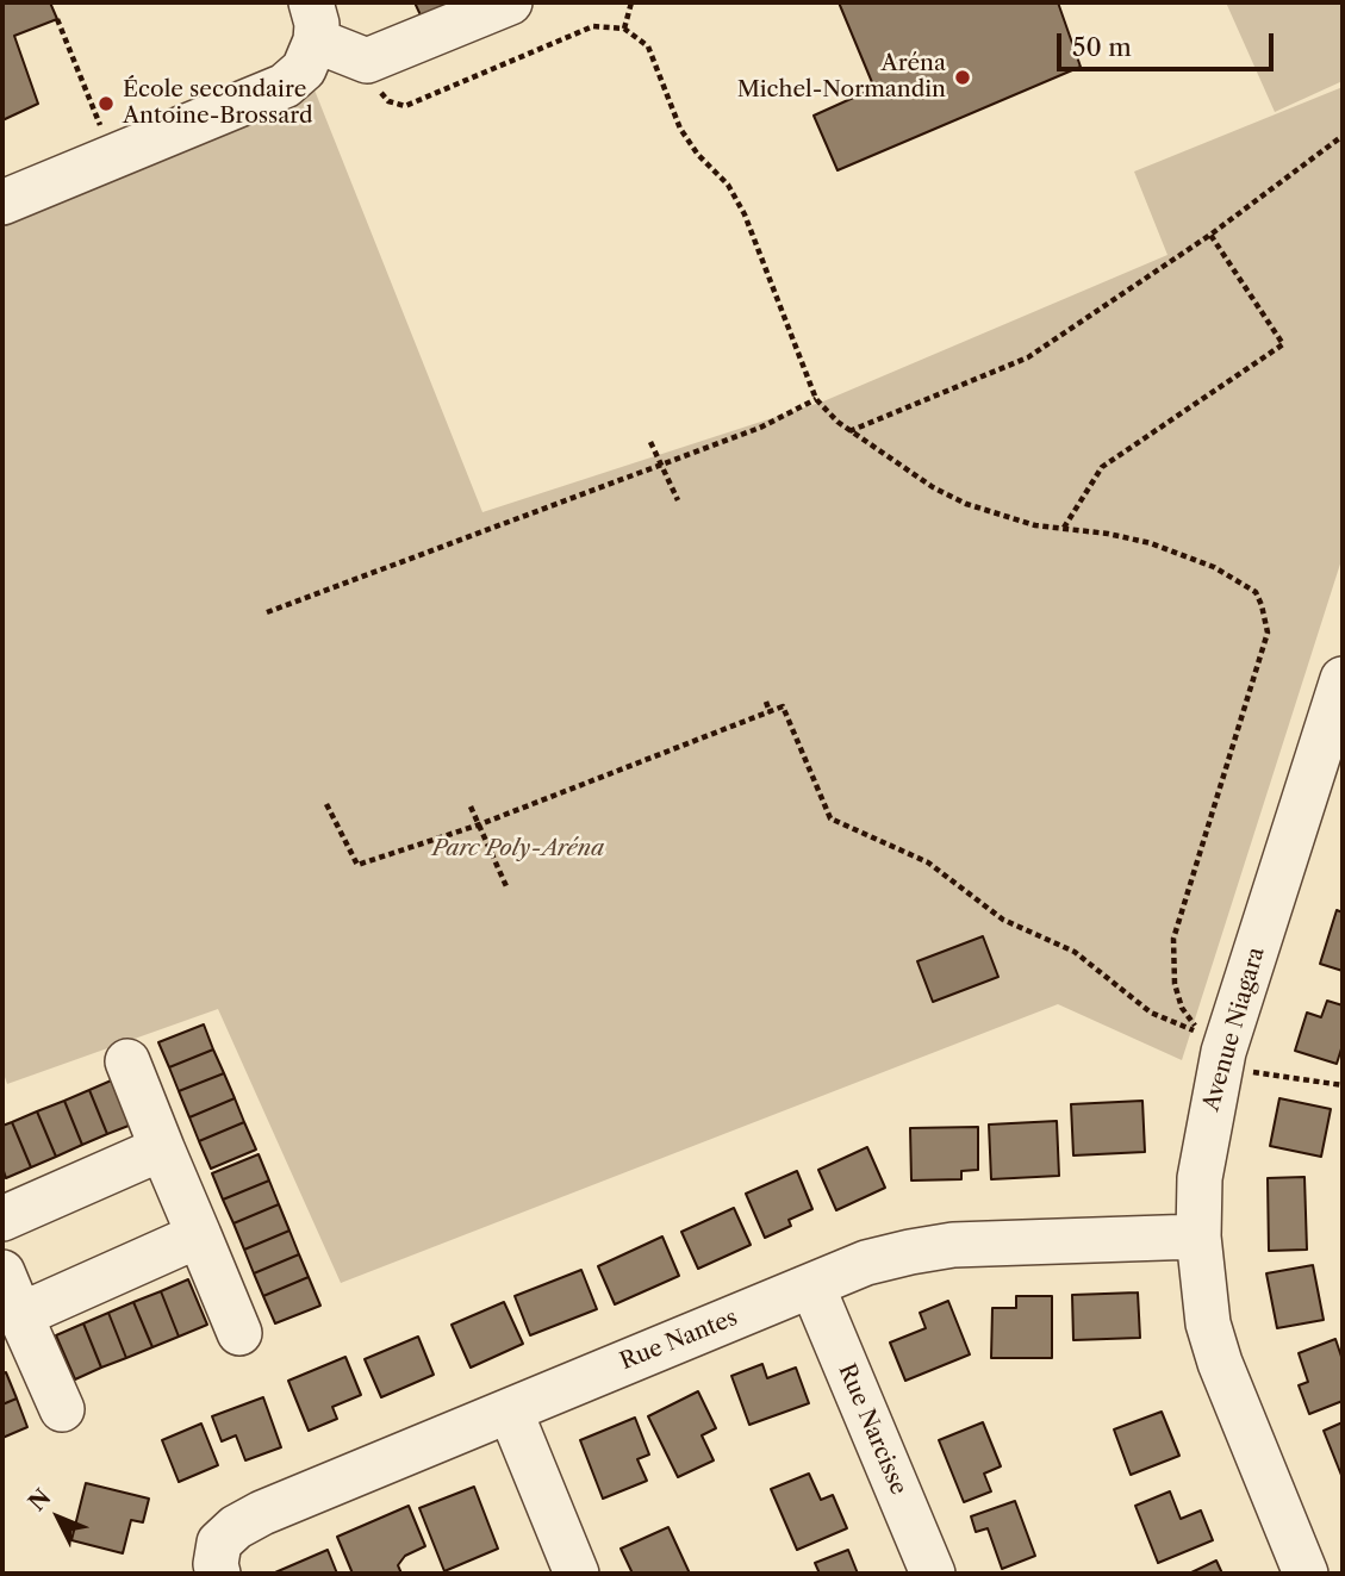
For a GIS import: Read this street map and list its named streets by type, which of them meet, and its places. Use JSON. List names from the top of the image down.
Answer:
{
  "streets": {
    "street": ["Avenue Niagara", "Rue Nantes", "Rue Narcisse"]
  },
  "crossings": [
    ["Avenue Niagara", "Rue Nantes"],
    ["Rue Nantes", "Rue Narcisse"]
  ],
  "parks": ["Parc Poly-Aréna"],
  "places": ["Aréna Michel-Normandin", "École secondaire Antoine-Brossard"],
  "scale_bar": "50 m",
  "north": "top left"
}
